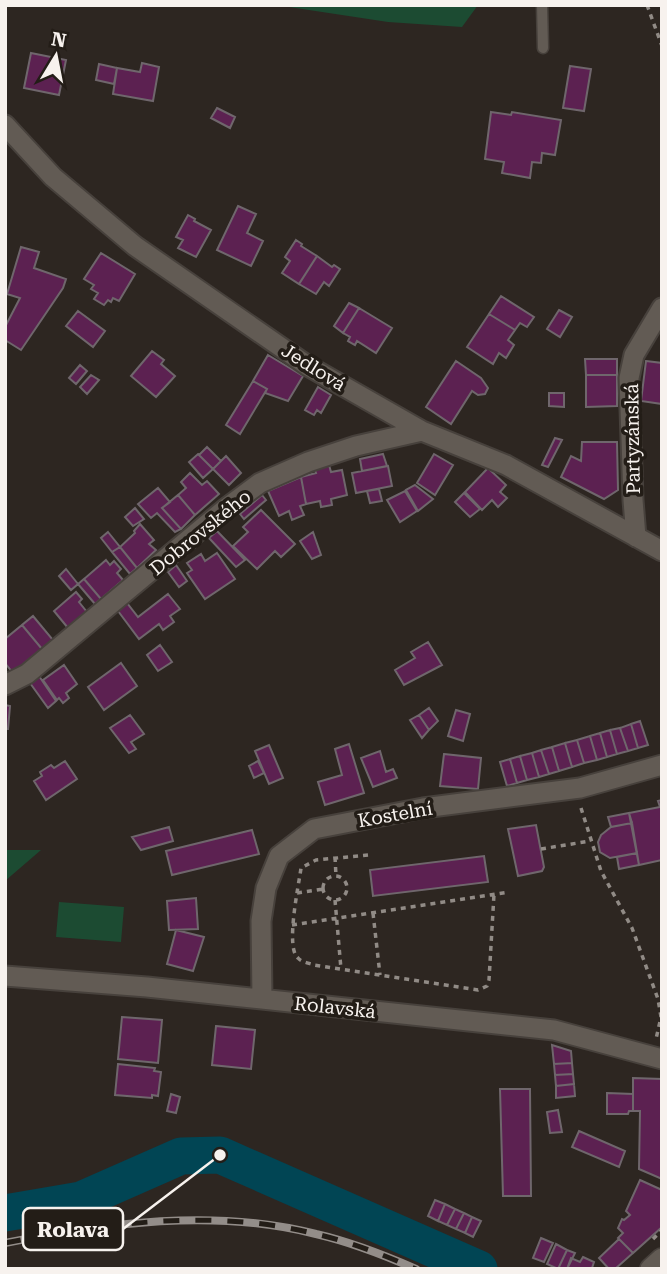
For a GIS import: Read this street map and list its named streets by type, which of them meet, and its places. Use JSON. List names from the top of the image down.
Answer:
{
  "streets": {
    "street": [
      "Jedlová",
      "Partyzánská",
      "Dobrovského",
      "Kostelní",
      "Rolavská"
    ]
  },
  "crossings": [
    ["Jedlová", "Partyzánská"],
    ["Jedlová", "Dobrovského"],
    ["Kostelní", "Rolavská"]
  ],
  "places": ["Rolava"],
  "north": "top"
}
